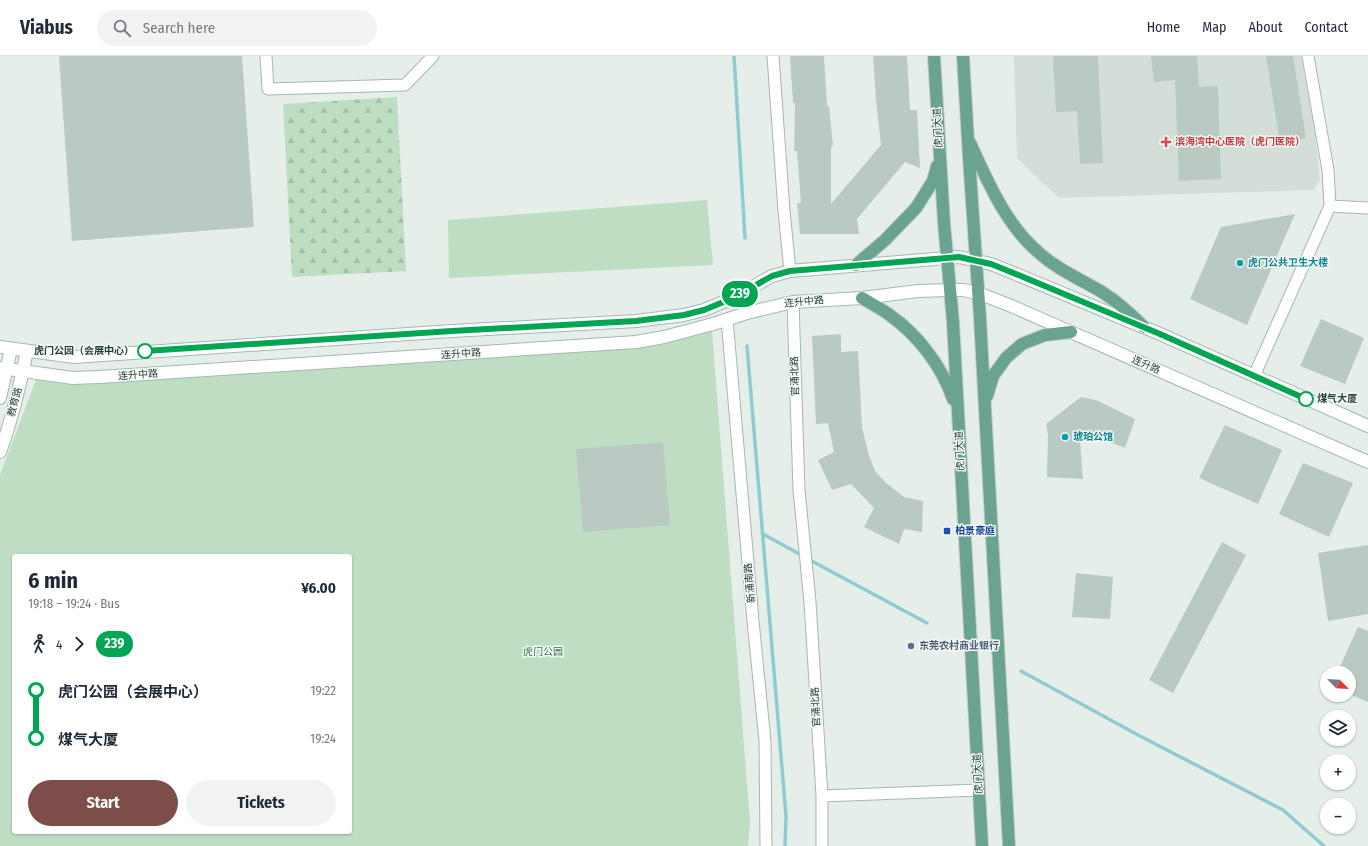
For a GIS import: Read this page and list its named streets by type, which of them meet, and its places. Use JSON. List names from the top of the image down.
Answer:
{
  "streets": {
    "main road": [
      "虎门大道",
      "连升中路",
      "连升路",
      "教育路"
    ],
    "street": ["官涌北路", "新涌南路"]
  },
  "crossings": [
    ["虎门大道", "连升路"],
    ["连升中路", "连升路"],
    ["连升中路", "官涌北路"],
    ["连升中路", "教育路"],
    ["连升中路", "新涌南路"]
  ],
  "parks": ["虎门公园"],
  "places": {
    "health": ["滨海湾中心医院（虎门医院）"],
    "other": [
      "虎门公共卫生大楼",
      "虎门公园（会展中心）",
      "煤气大厦",
      "琥珀公馆",
      "东莞农村商业银行"
    ],
    "transit": ["柏景豪庭"]
  },
  "lines": ["bus line 239"],
  "north": "bottom right",
  "page": {
    "header": "Viabus",
    "search": "Search here",
    "nav": [
      "Home",
      "Map",
      "About",
      "Contact"
    ],
    "on_map": "239",
    "heading": ["6 min", "19:18 – 19:24 · Bus", "¥6.00"],
    "legs": ["4", "239"],
    "map_buttons": ["+", "−"],
    "list": [
      {
        "name": "虎门公园（会展中心）",
        "value": "19:22"
      },
      {
        "name": "煤气大厦",
        "value": "19:24"
      }
    ],
    "buttons": ["Start", "Tickets"]
  }
}
